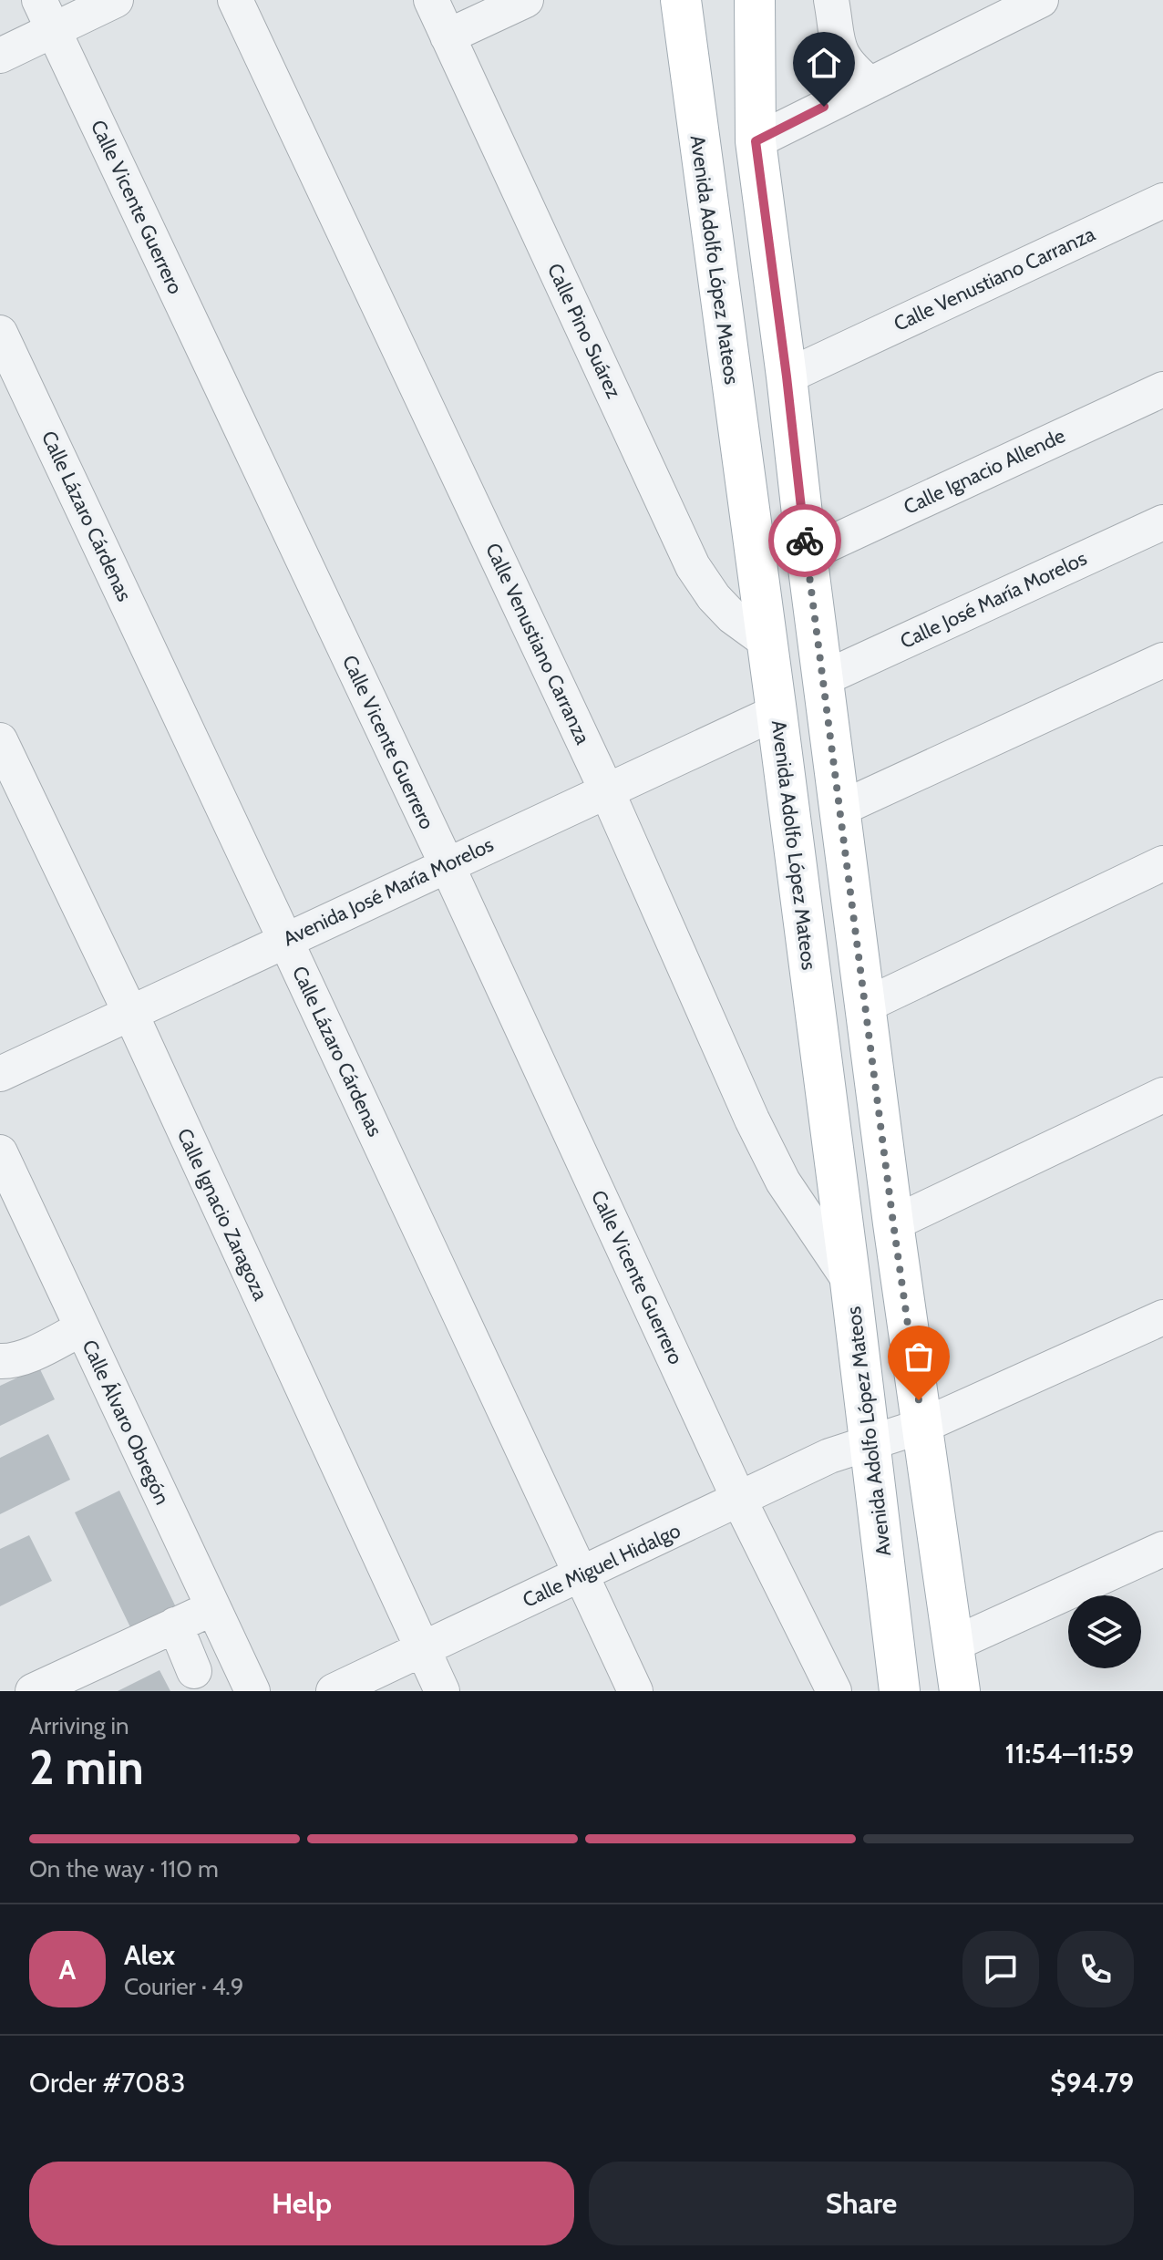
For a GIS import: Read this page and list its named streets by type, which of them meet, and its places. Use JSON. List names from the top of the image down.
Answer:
{
  "streets": {
    "main road": ["Avenida Adolfo López Mateos"],
    "street": [
      "Calle Vicente Guerrero",
      "Calle Venustiano Carranza",
      "Calle Pino Suárez",
      "Calle Ignacio Allende",
      "Calle Lázaro Cárdenas",
      "Calle José María Morelos",
      "Avenida José María Morelos",
      "Calle Ignacio Zaragoza",
      "Calle Álvaro Obregón",
      "Calle Miguel Hidalgo"
    ]
  },
  "crossings": [
    ["Calle Vicente Guerrero", "Avenida José María Morelos"],
    ["Calle Vicente Guerrero", "Calle Miguel Hidalgo"],
    ["Avenida Adolfo López Mateos", "Calle Venustiano Carranza"],
    ["Avenida Adolfo López Mateos", "Calle Pino Suárez"],
    ["Avenida Adolfo López Mateos", "Avenida José María Morelos"],
    ["Avenida Adolfo López Mateos", "Calle Miguel Hidalgo"],
    ["Calle Venustiano Carranza", "Avenida José María Morelos"],
    ["Calle Lázaro Cárdenas", "Avenida José María Morelos"],
    ["Calle Lázaro Cárdenas", "Calle Miguel Hidalgo"],
    ["Avenida José María Morelos", "Calle Ignacio Zaragoza"],
    ["Calle Ignacio Zaragoza", "Calle Miguel Hidalgo"]
  ],
  "page": {
    "heading": ["2 min", "Arriving in", "11:54–11:59"],
    "panel": [
      "Alex",
      "Courier · 4.9",
      "Order #7083",
      "$94.79"
    ],
    "bar": "On the way · 110 m",
    "round": "A",
    "buttons": ["Help", "Share"]
  }
}
